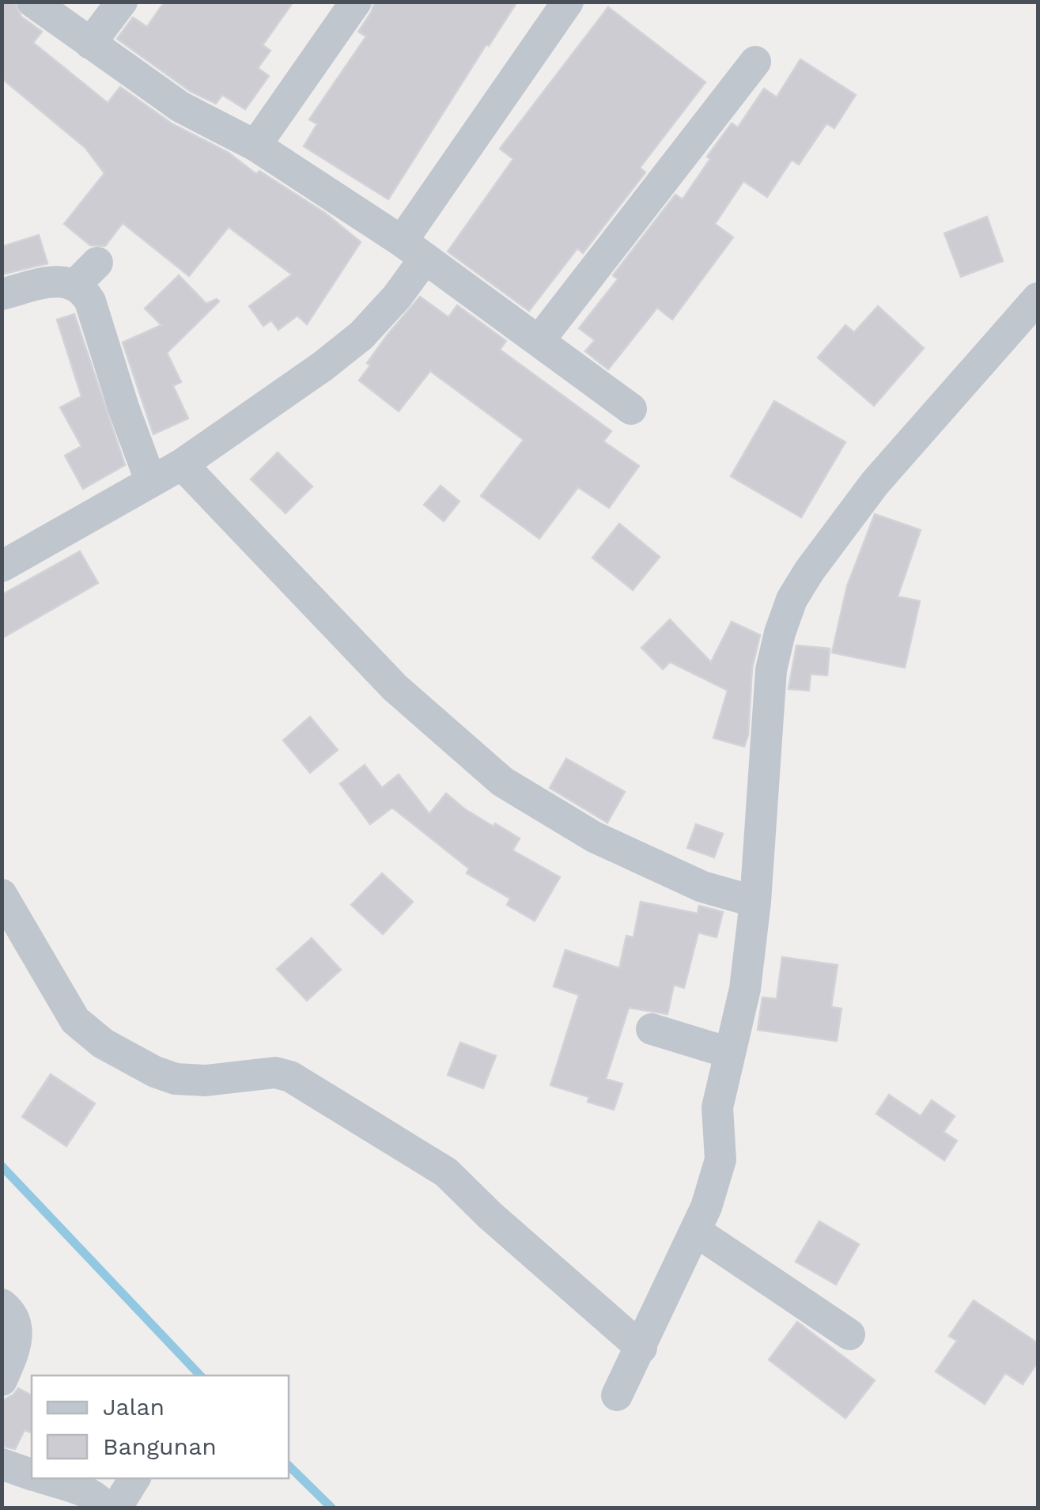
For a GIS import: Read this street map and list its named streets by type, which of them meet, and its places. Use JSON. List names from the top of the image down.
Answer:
{
  "legend": ["Jalan", "Bangunan"]
}
